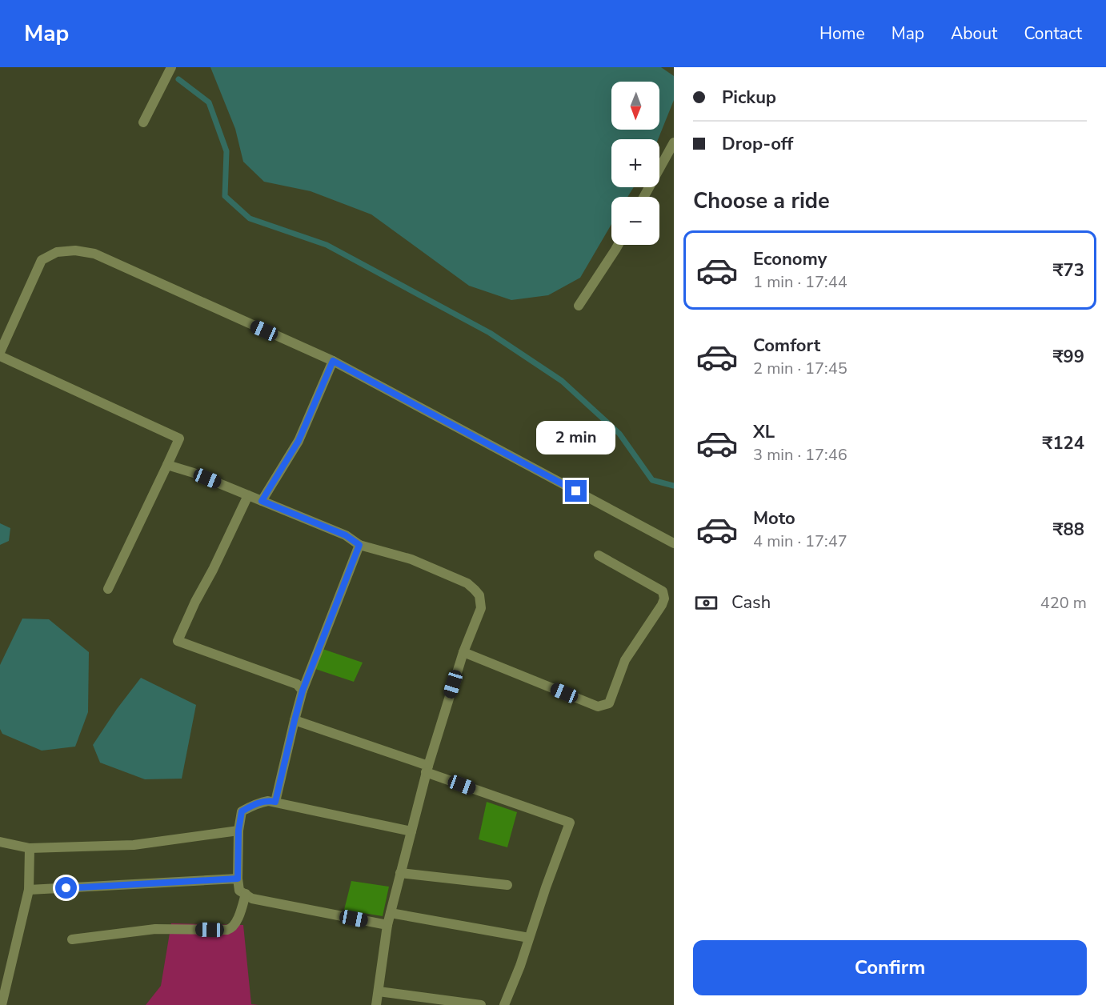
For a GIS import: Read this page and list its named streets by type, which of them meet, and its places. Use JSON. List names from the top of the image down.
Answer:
{
  "north": "bottom",
  "page": {
    "header": "Map",
    "nav": [
      "Home",
      "Map",
      "About",
      "Contact"
    ],
    "banner": ["Pickup", "Drop-off"],
    "map_buttons": ["+", "−"],
    "heading": "Choose a ride",
    "list": [
      {
        "name": "Economy",
        "note": "1 min · 17:44",
        "value": "₹73"
      },
      {
        "name": "Comfort",
        "note": "2 min · 17:45",
        "value": "₹99"
      },
      {
        "name": "XL",
        "note": "3 min · 17:46",
        "value": "₹124"
      },
      {
        "name": "Moto",
        "note": "4 min · 17:47",
        "value": "₹88"
      }
    ],
    "bubble": "2 min",
    "pay": ["Cash", "420 m"],
    "buttons": "Confirm"
  }
}
